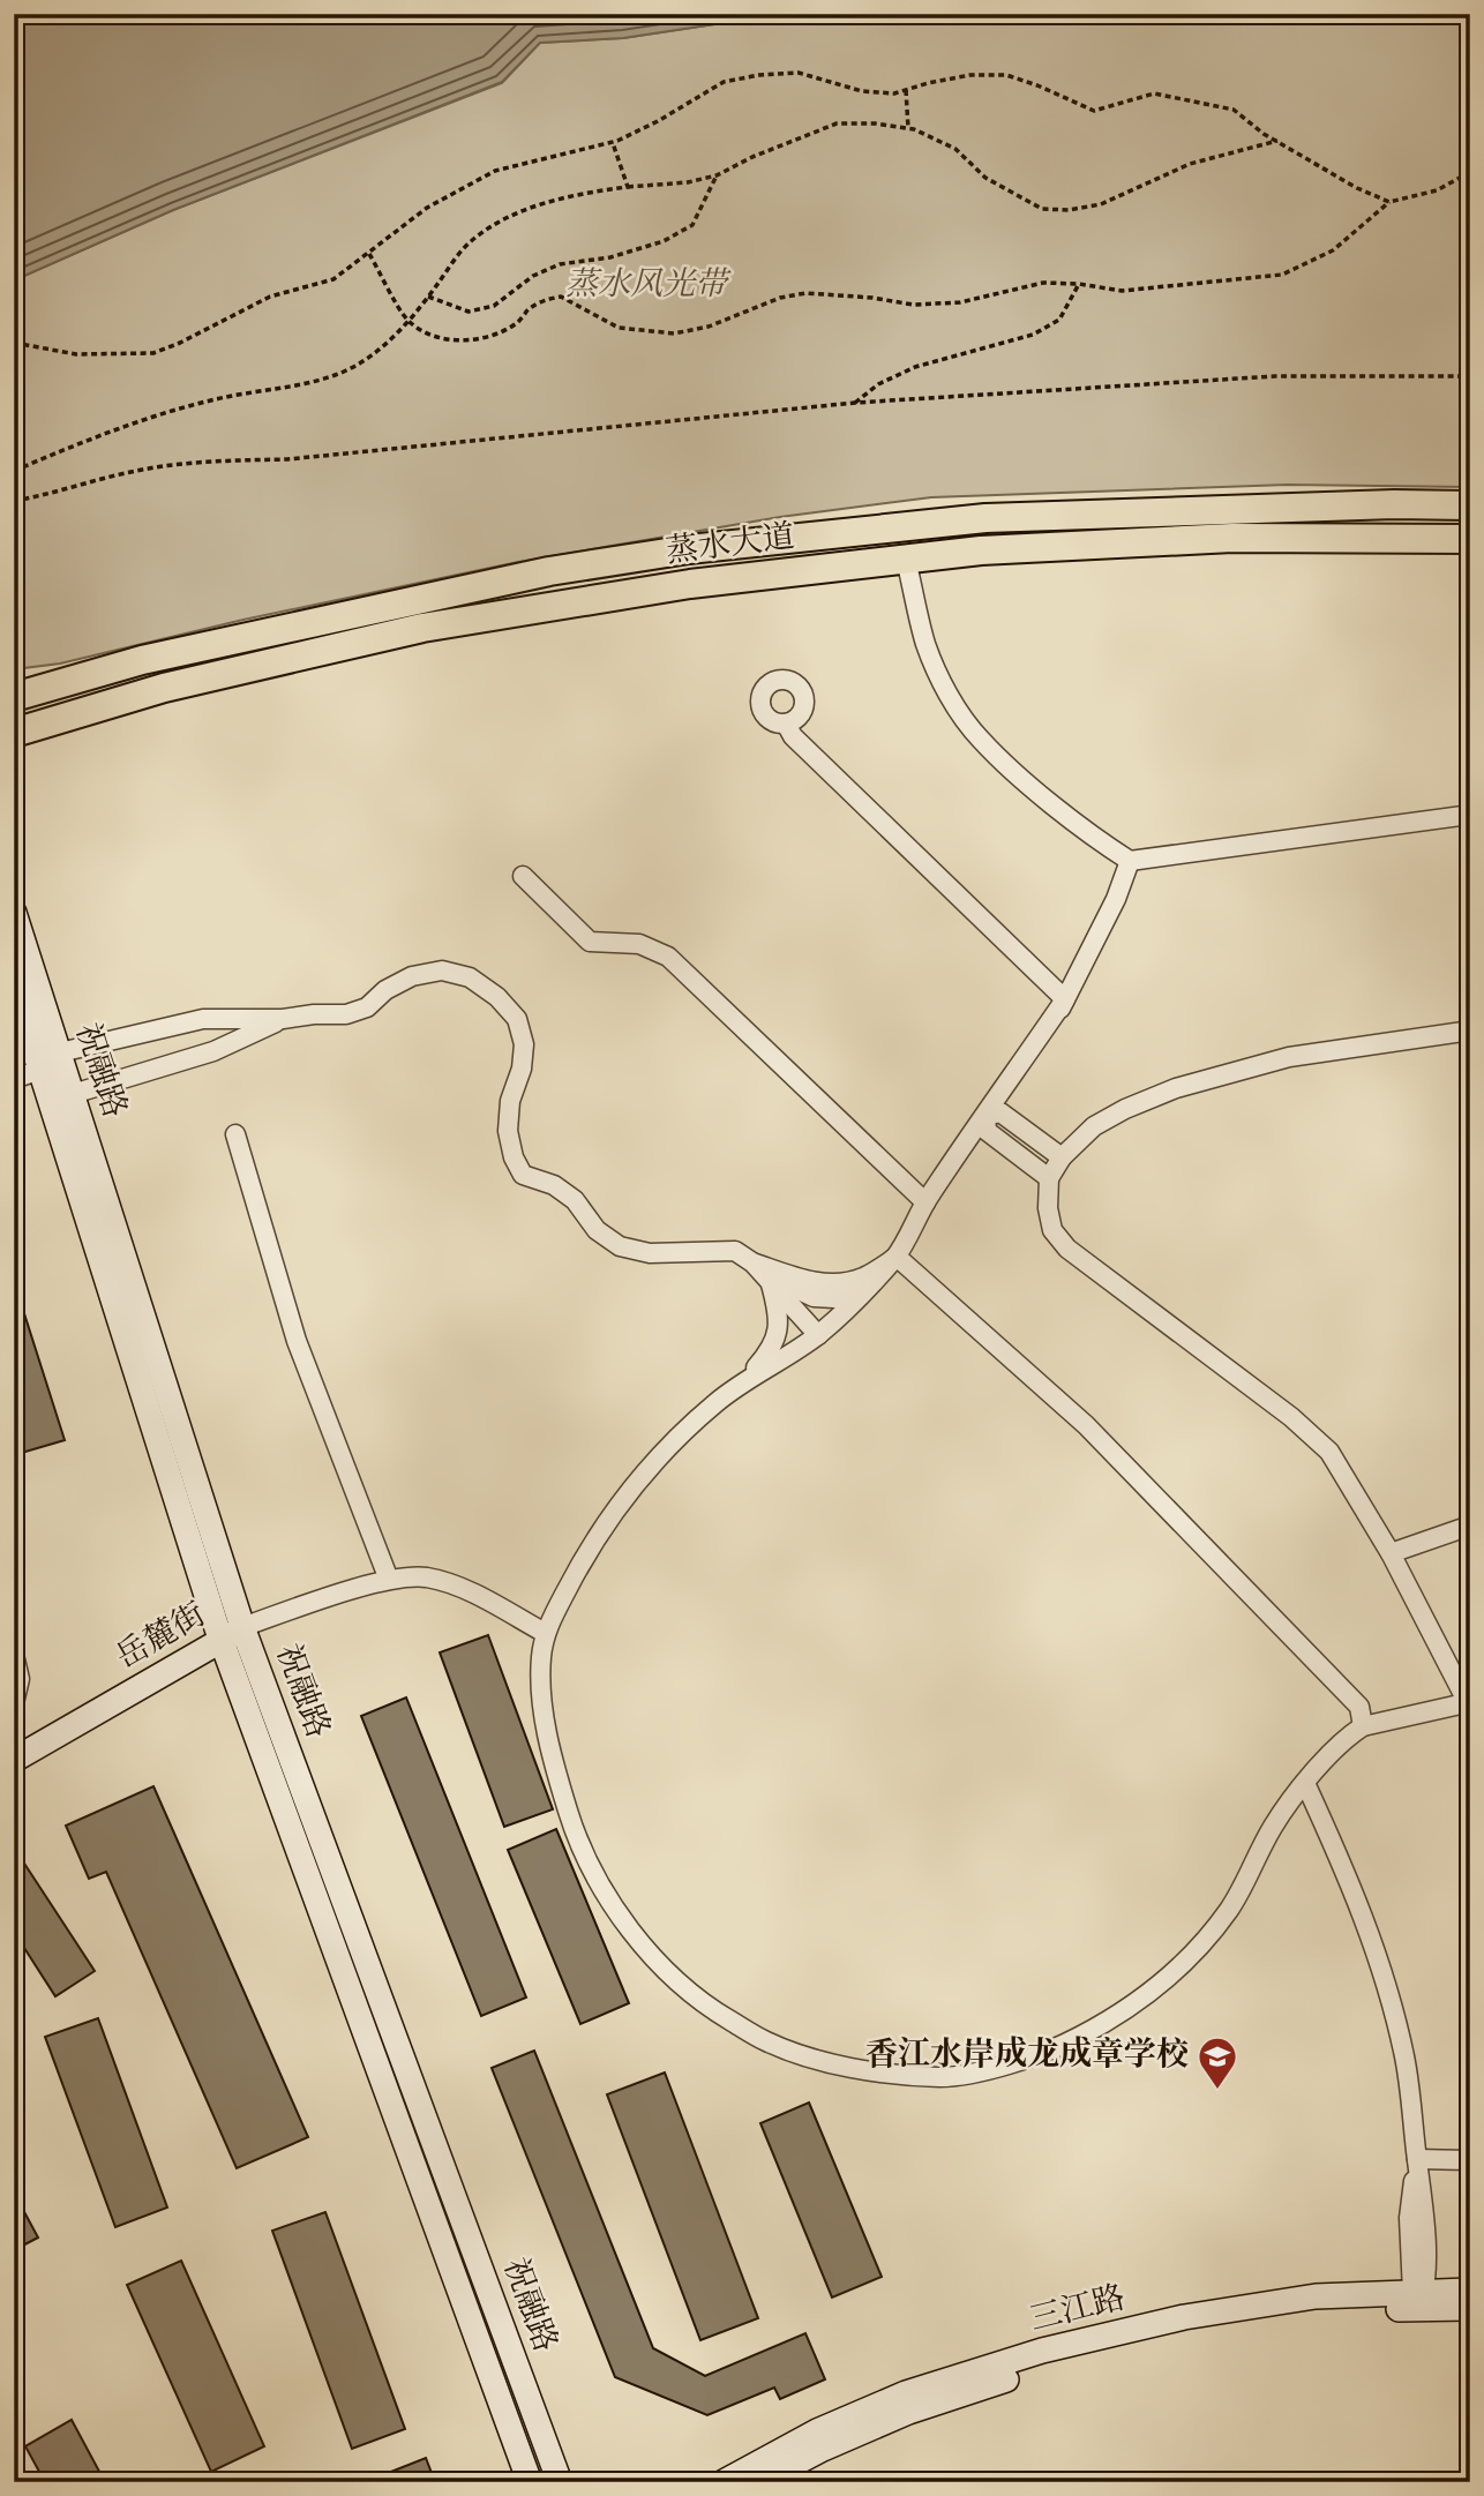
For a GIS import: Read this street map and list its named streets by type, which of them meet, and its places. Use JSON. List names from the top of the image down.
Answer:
{
  "streets": {
    "main road": [
      "蒸水大道",
      "祝融路",
      "岳麓街",
      "三江路"
    ]
  },
  "crossings": [
    ["祝融路", "岳麓街"]
  ],
  "parks": ["蒸水风光带"],
  "places": {
    "school or university": ["香江水岸成龙成章学校"]
  }
}
